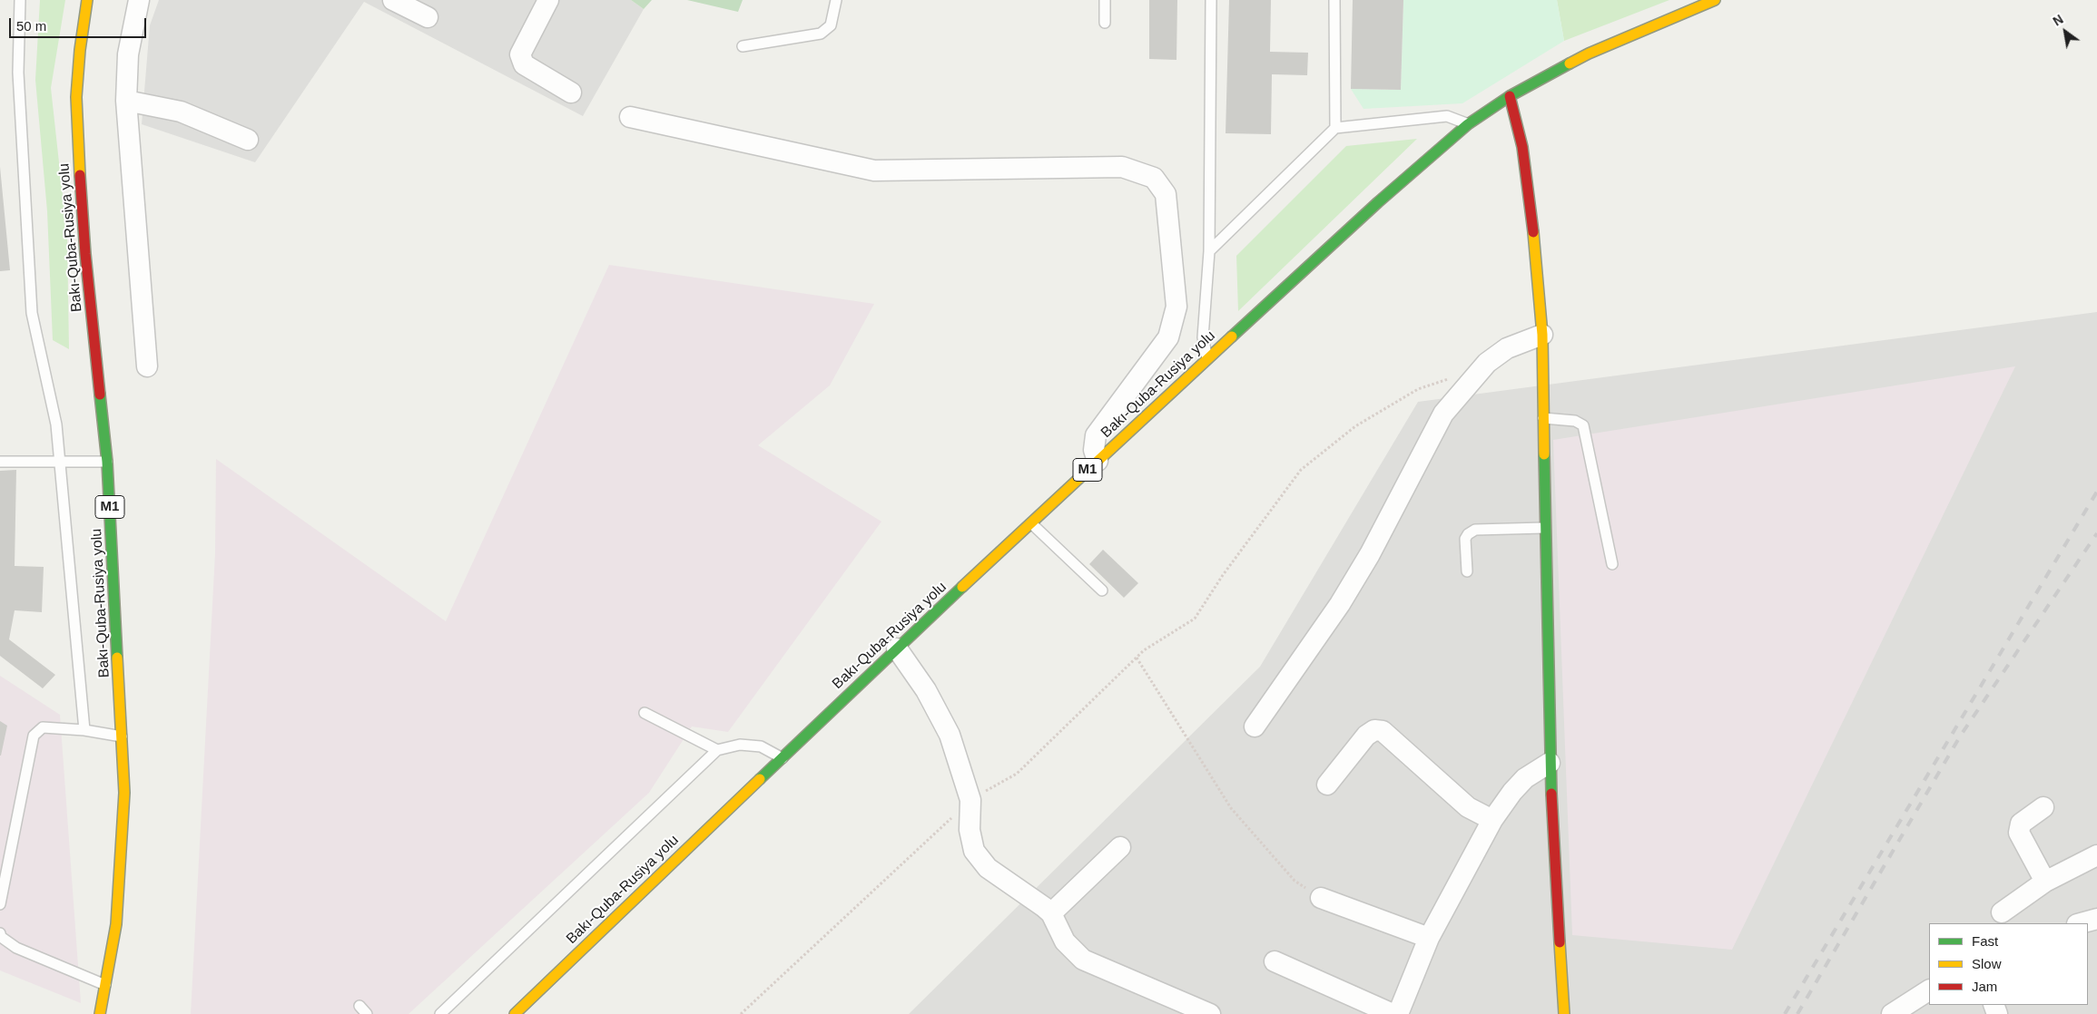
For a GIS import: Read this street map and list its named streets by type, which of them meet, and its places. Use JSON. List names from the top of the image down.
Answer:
{
  "streets": {
    "main road": ["Bakı-Quba-Rusiya yolu", "M1"]
  },
  "legend": ["Fast", "Slow", "Jam"],
  "scale_bar": "50 m",
  "north": "top left"
}
